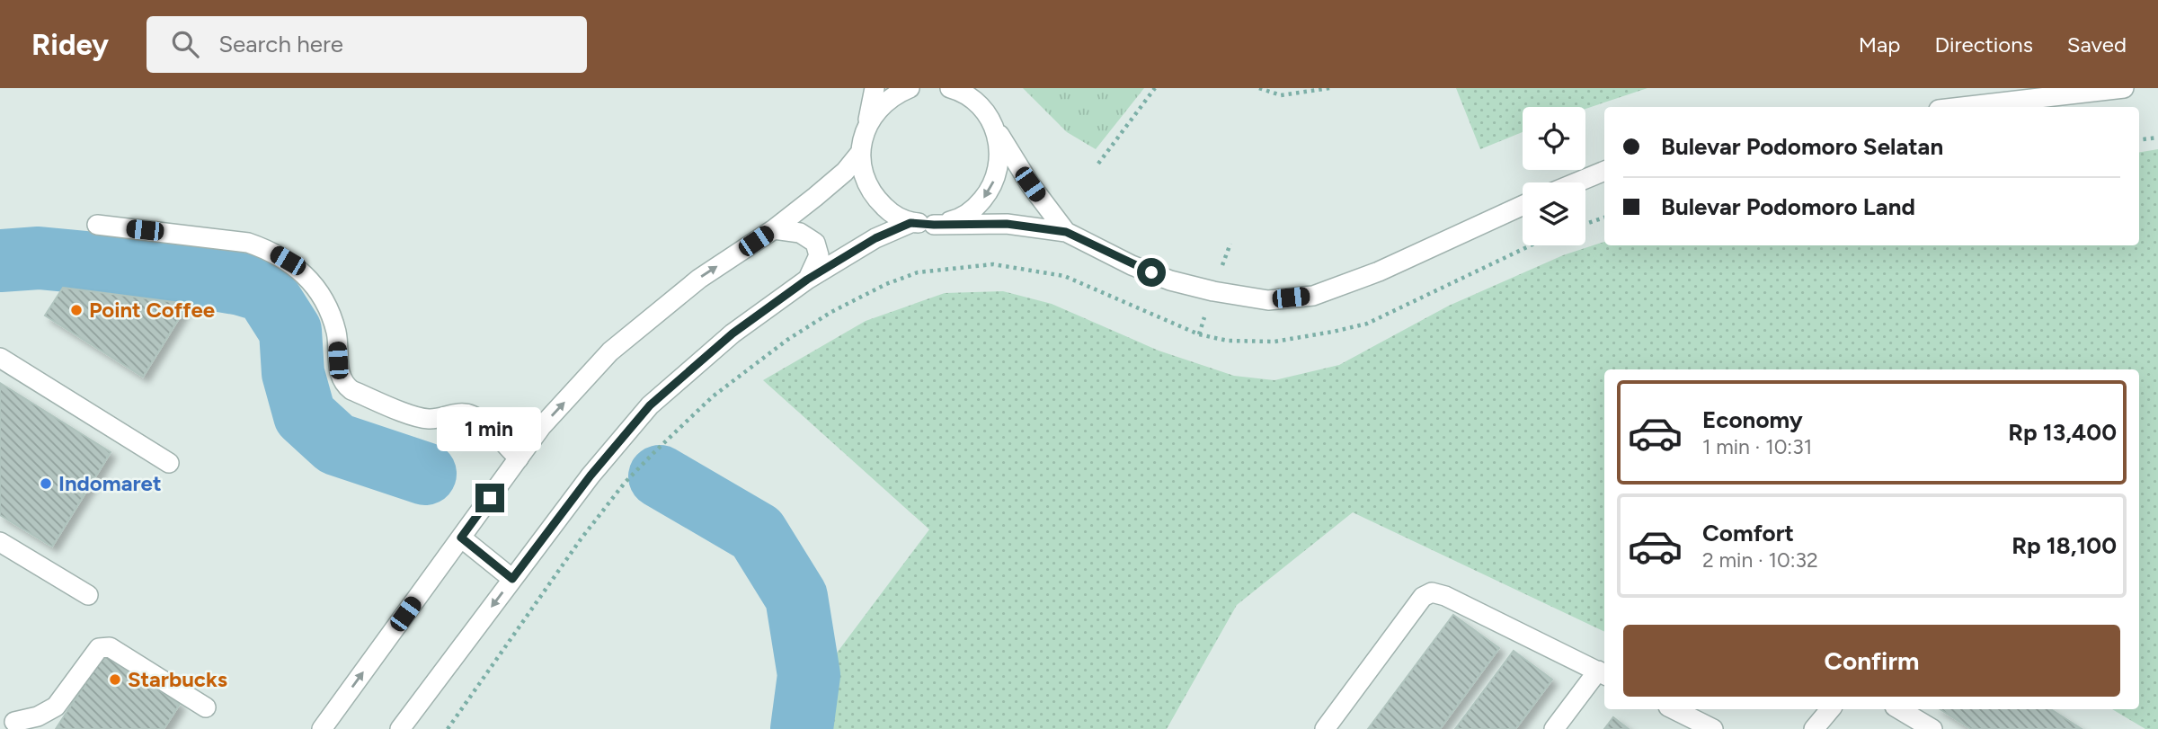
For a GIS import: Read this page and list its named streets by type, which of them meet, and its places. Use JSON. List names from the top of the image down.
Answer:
{
  "places": ["Point Coffee", "Indomaret", "Starbucks"],
  "page": {
    "header": "Ridey",
    "search": "Search here",
    "nav": ["Map", "Directions", "Saved"],
    "banner": ["Bulevar Podomoro Selatan", "Bulevar Podomoro Land"],
    "list": [
      {
        "name": "Economy",
        "note": "1 min · 10:31",
        "value": "Rp 13,400"
      },
      {
        "name": "Comfort",
        "note": "2 min · 10:32",
        "value": "Rp 18,100"
      }
    ],
    "bubble": "1 min",
    "buttons": "Confirm"
  }
}
